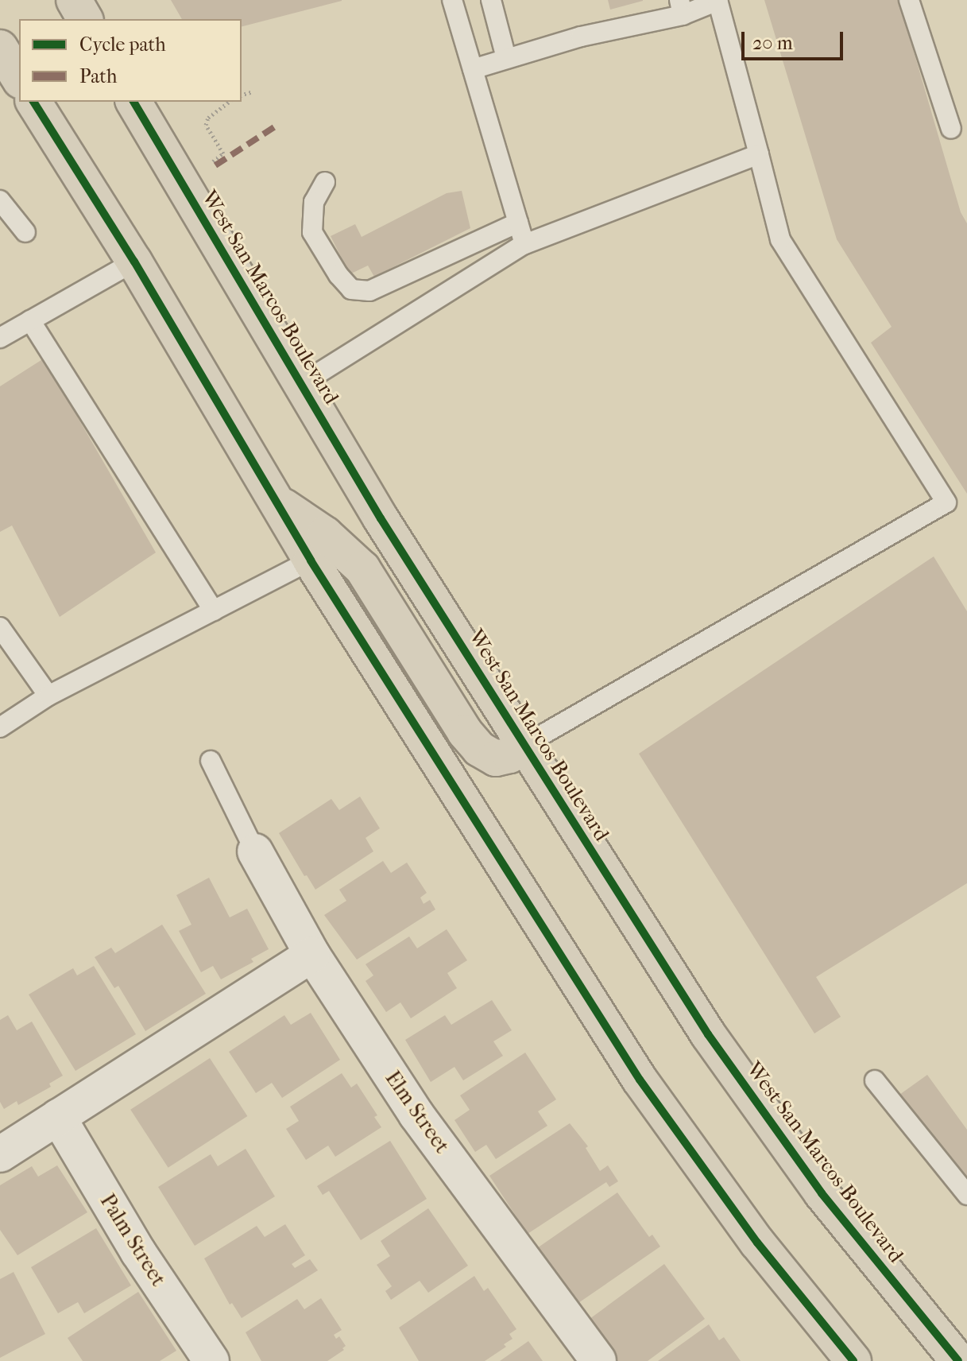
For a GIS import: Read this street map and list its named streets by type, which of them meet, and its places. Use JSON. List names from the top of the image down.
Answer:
{
  "streets": {
    "main road": ["West San Marcos Boulevard"],
    "street": ["Elm Street", "Palm Street"]
  },
  "legend": ["Cycle path", "Path"],
  "scale_bar": "20 m"
}
